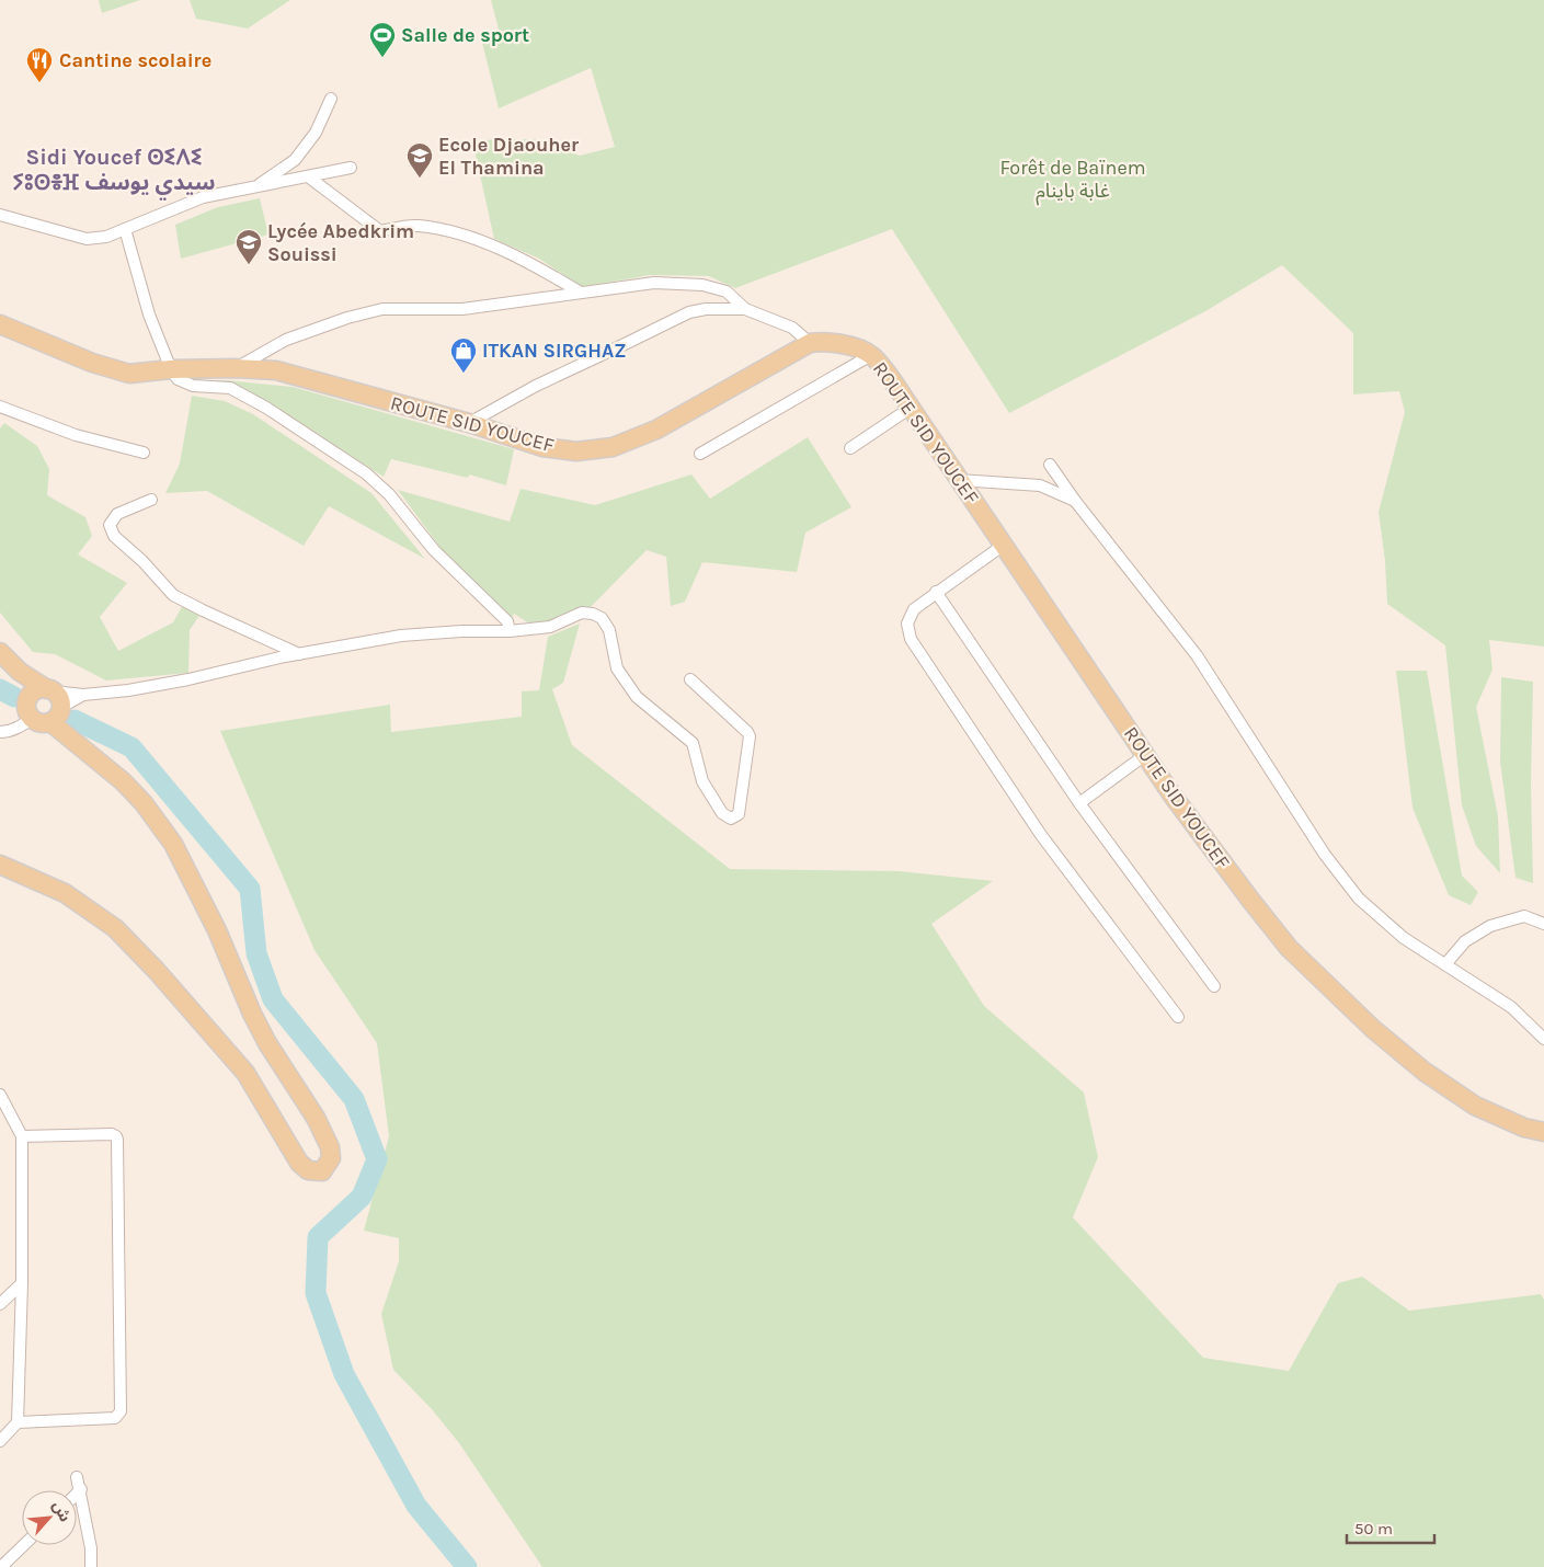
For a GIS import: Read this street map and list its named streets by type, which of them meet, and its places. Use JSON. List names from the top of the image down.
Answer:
{
  "streets": {
    "main road": ["ROUTE SID YOUCEF"]
  },
  "districts": ["Sidi Youcef ⵙⵉⴷⵉ ⵢⵓⵙⴻⴼ سيدي يوسف"],
  "parks": ["Forêt de Baïnem غابة باينام"],
  "places": {
    "sports": ["Salle de sport"],
    "restaurant": ["Cantine scolaire"],
    "school or university": ["Ecole Djaouher El Thamina", "Lycée Abedkrim Souissi"],
    "shop": ["ITKAN SIRGHAZ"]
  },
  "scale_bar": "50 m",
  "north": "top right"
}
